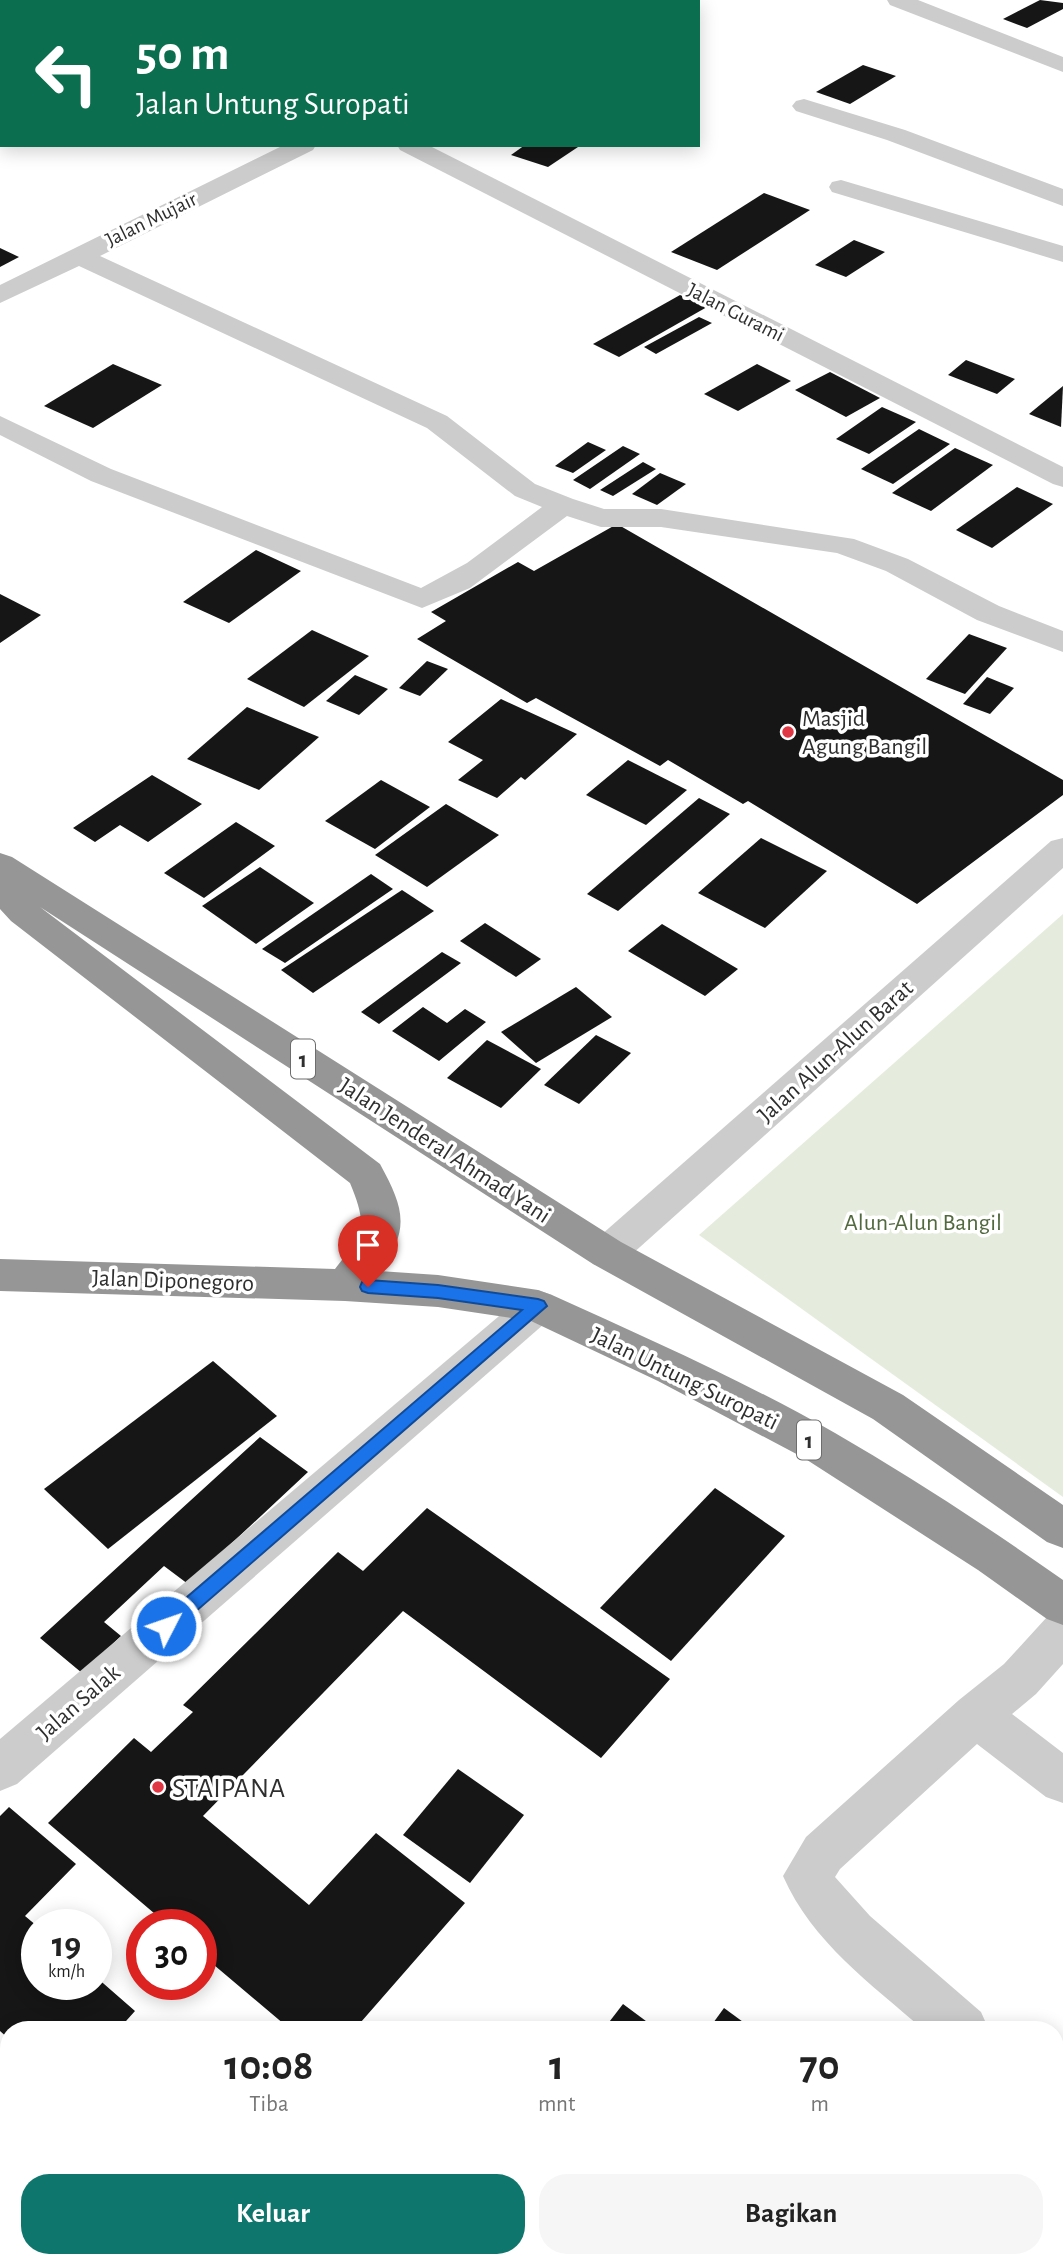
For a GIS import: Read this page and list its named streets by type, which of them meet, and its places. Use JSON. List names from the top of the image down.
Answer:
{
  "streets": {
    "highway": [
      "1",
      "Jalan Jenderal Ahmad Yani",
      "Jalan Diponegoro",
      "Jalan Untung Suropati"
    ],
    "street": [
      "Jalan Mujair",
      "Jalan Gurami",
      "Jalan Alun-Alun Barat",
      "Jalan Salak"
    ]
  },
  "crossings": [
    ["Jalan Alun-Alun Barat", "1"],
    ["Jalan Alun-Alun Barat", "Jalan Jenderal Ahmad Yani"],
    ["1", "Jalan Jenderal Ahmad Yani"],
    ["1", "Jalan Diponegoro"],
    ["1", "Jalan Untung Suropati"],
    ["Jalan Diponegoro", "Jalan Untung Suropati"],
    ["Jalan Untung Suropati", "Jalan Salak"]
  ],
  "parks": ["Alun-Alun Bangil"],
  "places": ["Masjid Agung Bangil", "STAIPANA"],
  "page": {
    "turn": ["50 m", "Jalan Untung Suropati"],
    "speed": "19 km/h",
    "limit": "30",
    "eta": [
      "10:08",
      "Tiba",
      "1",
      "mnt",
      "70",
      "m"
    ],
    "buttons": ["Keluar", "Bagikan"]
  }
}
